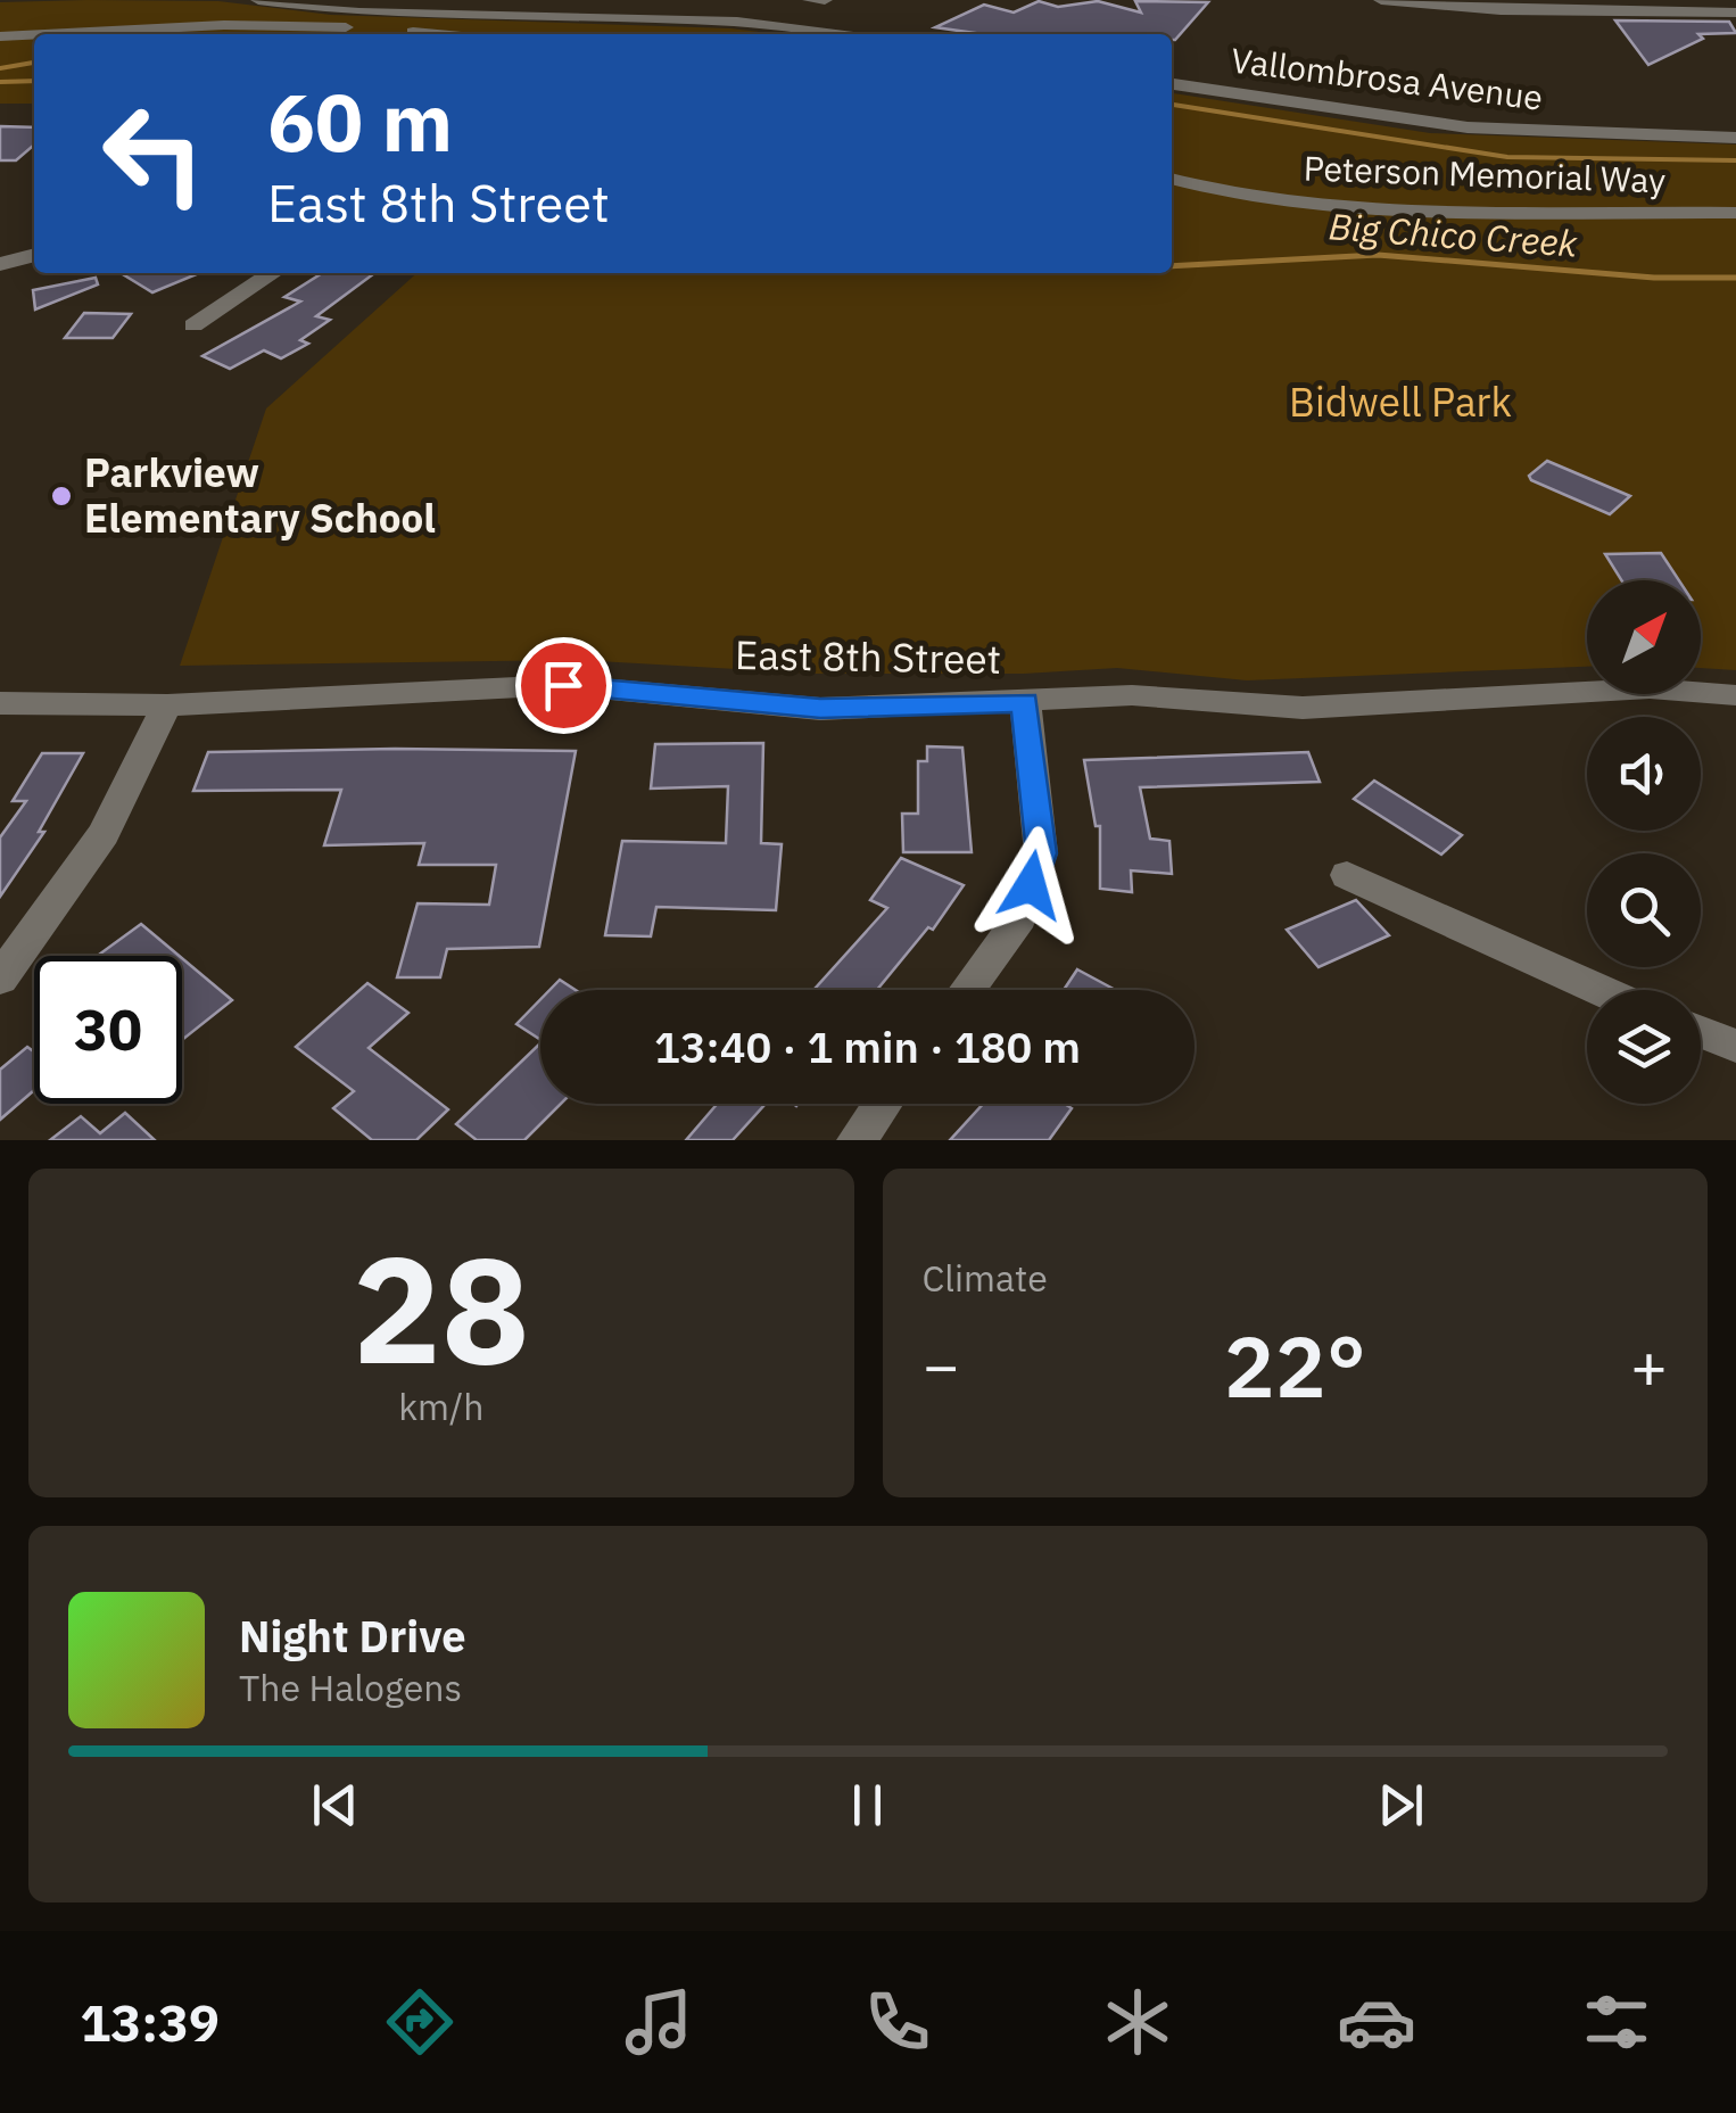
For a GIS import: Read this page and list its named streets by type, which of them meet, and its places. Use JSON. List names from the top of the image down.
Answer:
{
  "streets": {
    "street": ["Vallombrosa Avenue", "Peterson Memorial Way", "East 8th Street"]
  },
  "water": ["Big Chico Creek"],
  "parks": ["Bidwell Park"],
  "places": ["Parkview Elementary School"],
  "north": "top right",
  "page": {
    "turn": ["60 m", "East 8th Street"],
    "limit": "30",
    "trip": "13:40 · 1 min · 180 m",
    "tile": [
      ["28", "km/h"],
      "Climate"
    ],
    "heat": ["−", "22°", "+"],
    "song": ["Night Drive", "The Halogens"],
    "tabs": "13:39"
  }
}
